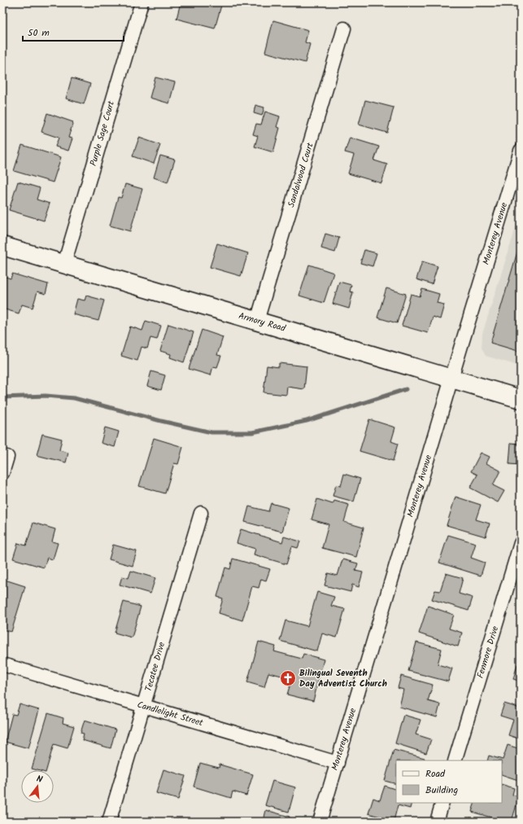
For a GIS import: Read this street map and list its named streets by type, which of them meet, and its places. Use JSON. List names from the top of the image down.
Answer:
{
  "streets": {
    "main road": ["Armory Road"],
    "street": [
      "Purple Sage Court",
      "Sandalwood Court",
      "Monterey Avenue",
      "Fenmore Drive",
      "Tecatee Drive",
      "Candlelight Street"
    ]
  },
  "crossings": [
    ["Purple Sage Court", "Armory Road"],
    ["Sandalwood Court", "Armory Road"],
    ["Monterey Avenue", "Armory Road"],
    ["Monterey Avenue", "Candlelight Street"],
    ["Tecatee Drive", "Candlelight Street"]
  ],
  "places": {
    "church": ["Bilingual Seventh Day Adventist Church"]
  },
  "legend": ["Road", "Building"],
  "scale_bar": "50 m",
  "north": "top"
}
